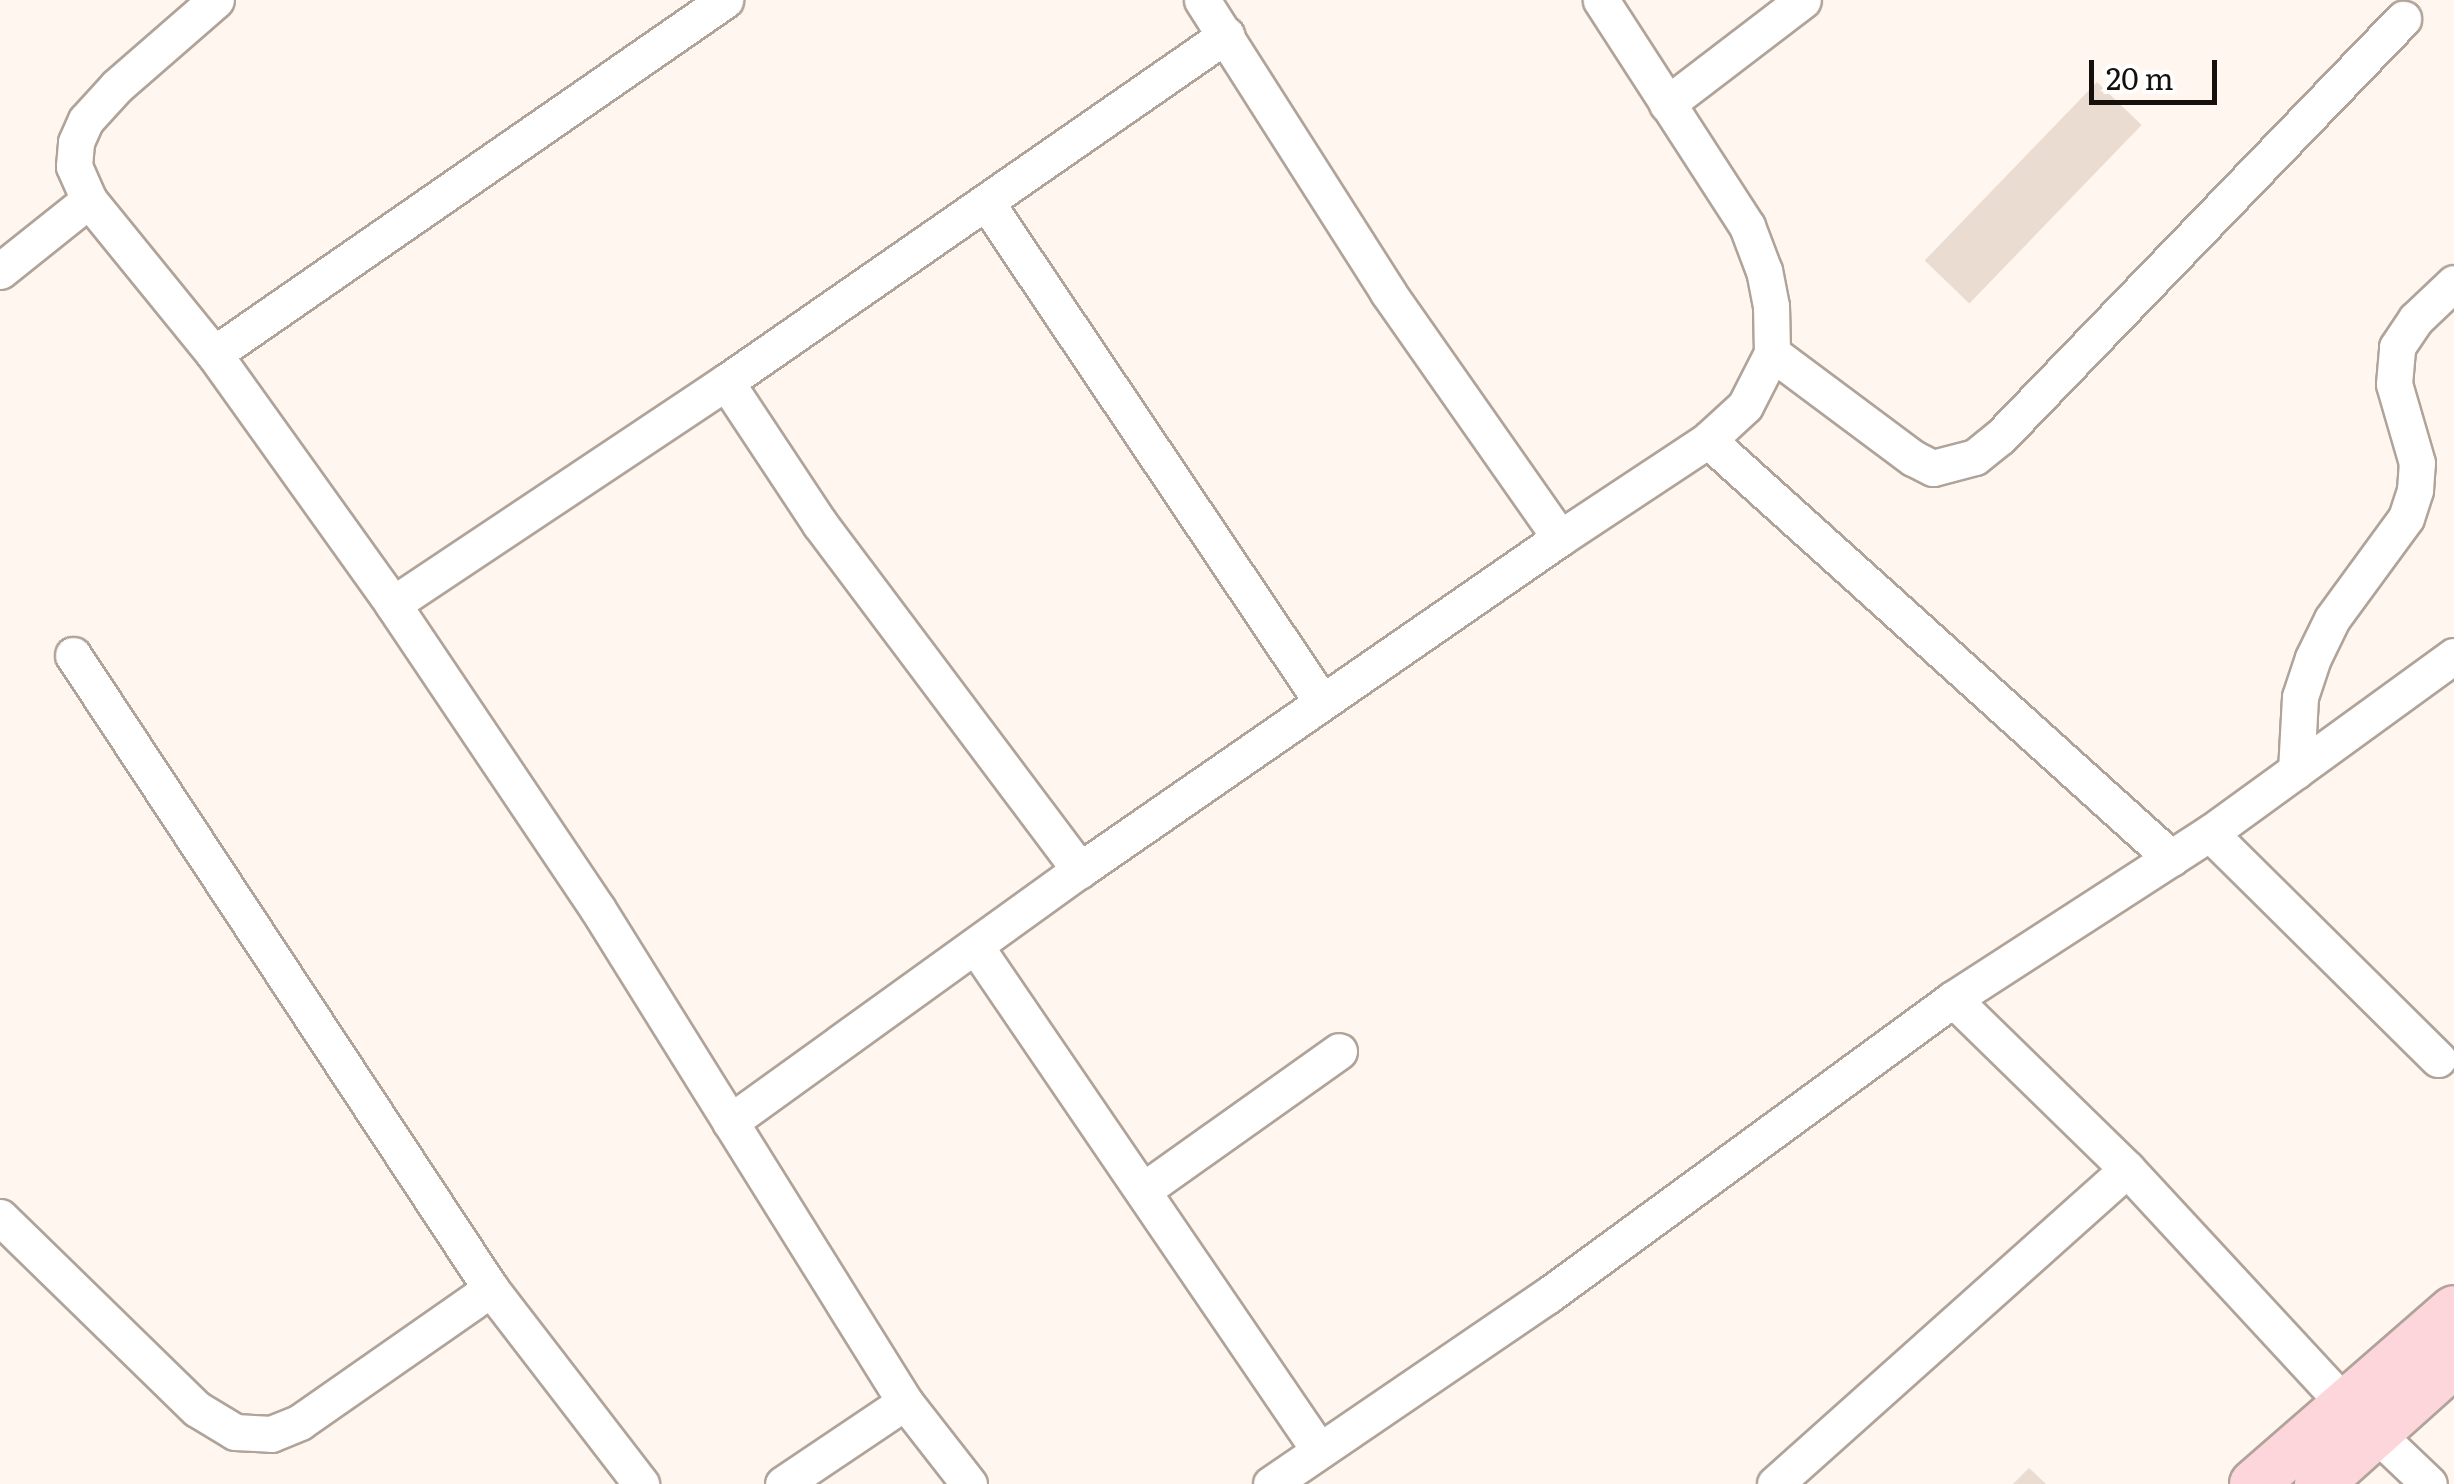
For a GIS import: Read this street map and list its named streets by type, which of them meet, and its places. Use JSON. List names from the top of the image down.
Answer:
{
  "scale_bar": "20 m"
}
